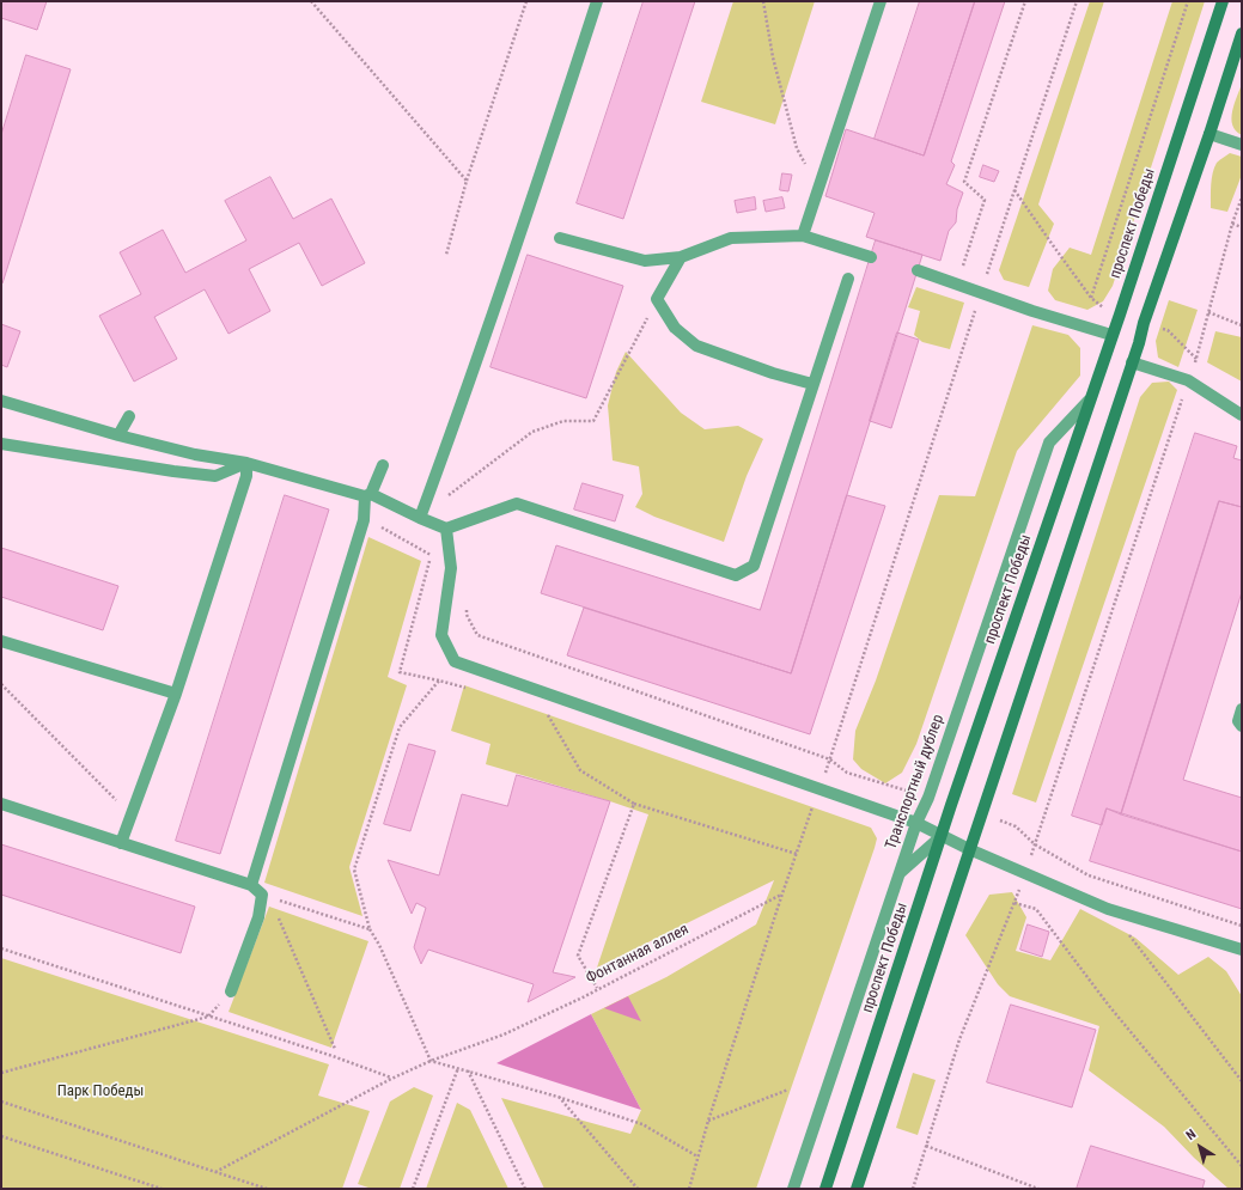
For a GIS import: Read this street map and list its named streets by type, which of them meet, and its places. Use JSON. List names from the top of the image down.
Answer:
{
  "streets": {
    "main road": ["проспект Победы"],
    "lane": ["Транспортный дублер"],
    "path": ["Фонтанная аллея"]
  },
  "crossings": [
    ["проспект Победы", "Транспортный дублер"]
  ],
  "parks": ["Парк Победы"],
  "north": "top left"
}
